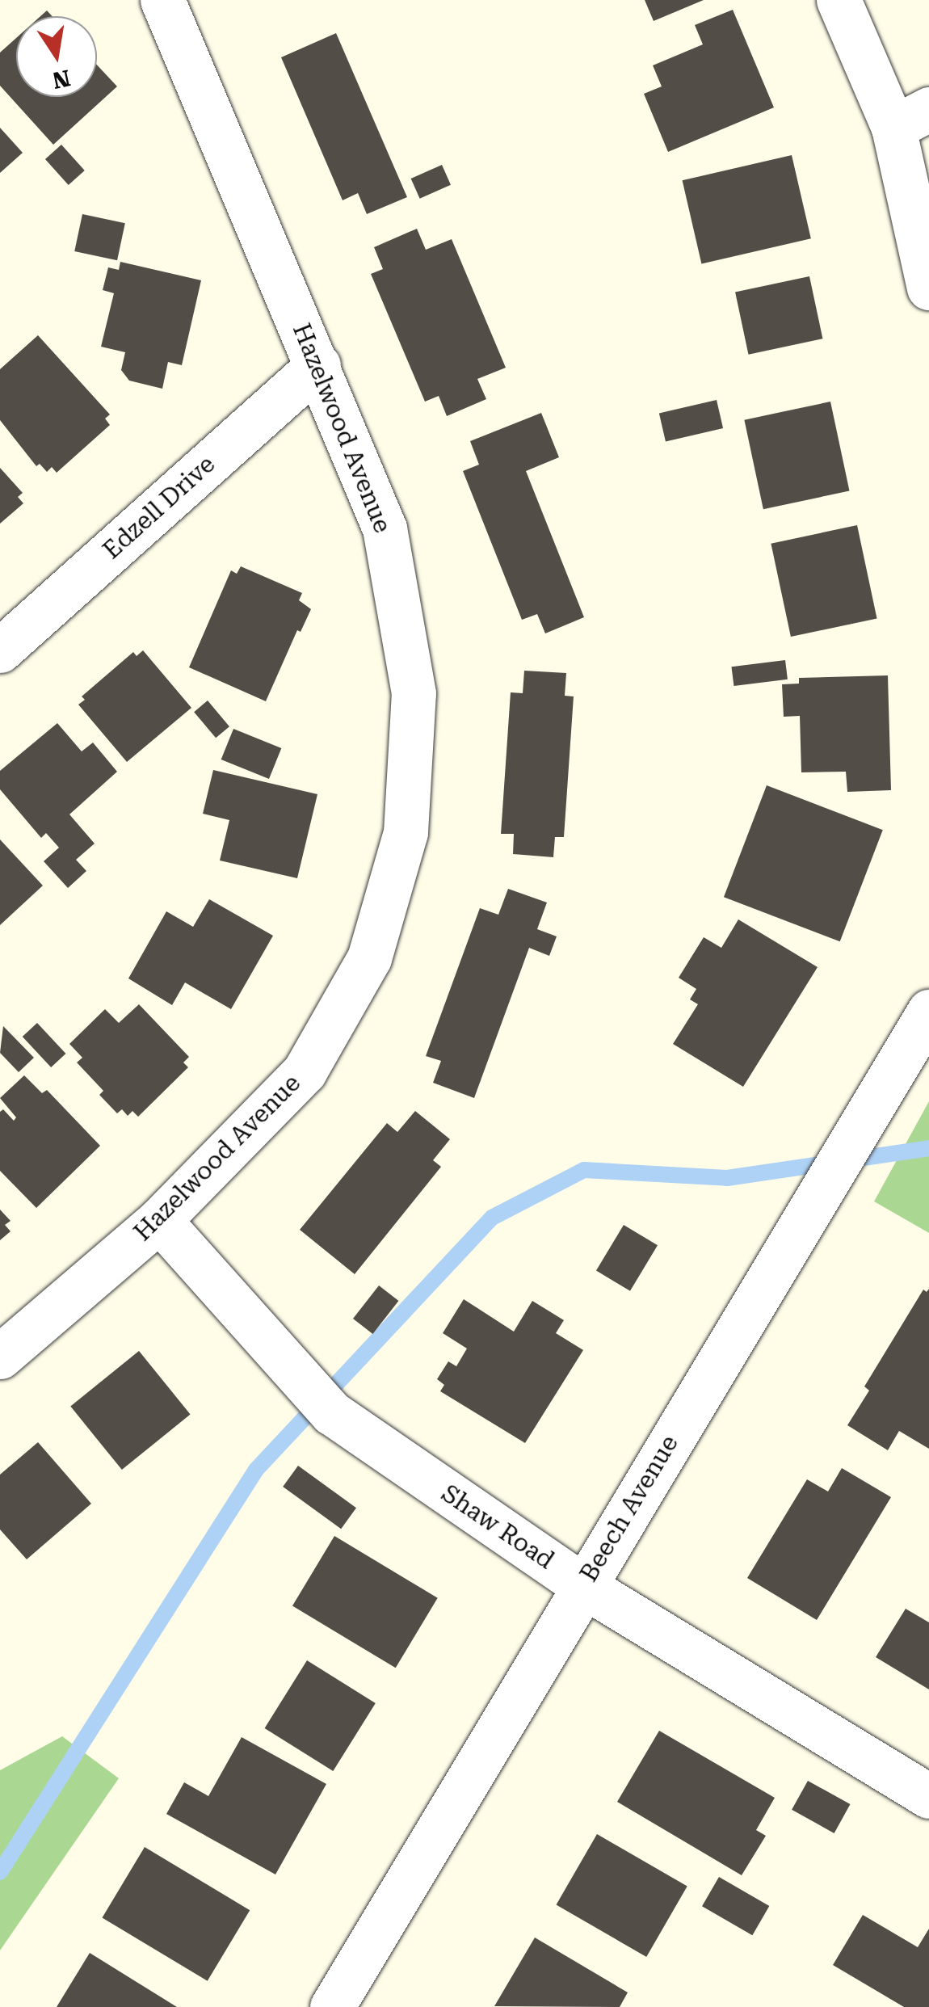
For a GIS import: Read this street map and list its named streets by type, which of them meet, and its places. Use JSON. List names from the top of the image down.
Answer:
{
  "streets": {
    "street": [
      "Hazelwood Avenue",
      "Edzell Drive",
      "Beech Avenue",
      "Shaw Road"
    ]
  },
  "crossings": [
    ["Hazelwood Avenue", "Edzell Drive"],
    ["Hazelwood Avenue", "Shaw Road"],
    ["Beech Avenue", "Shaw Road"]
  ],
  "north": "bottom"
}
